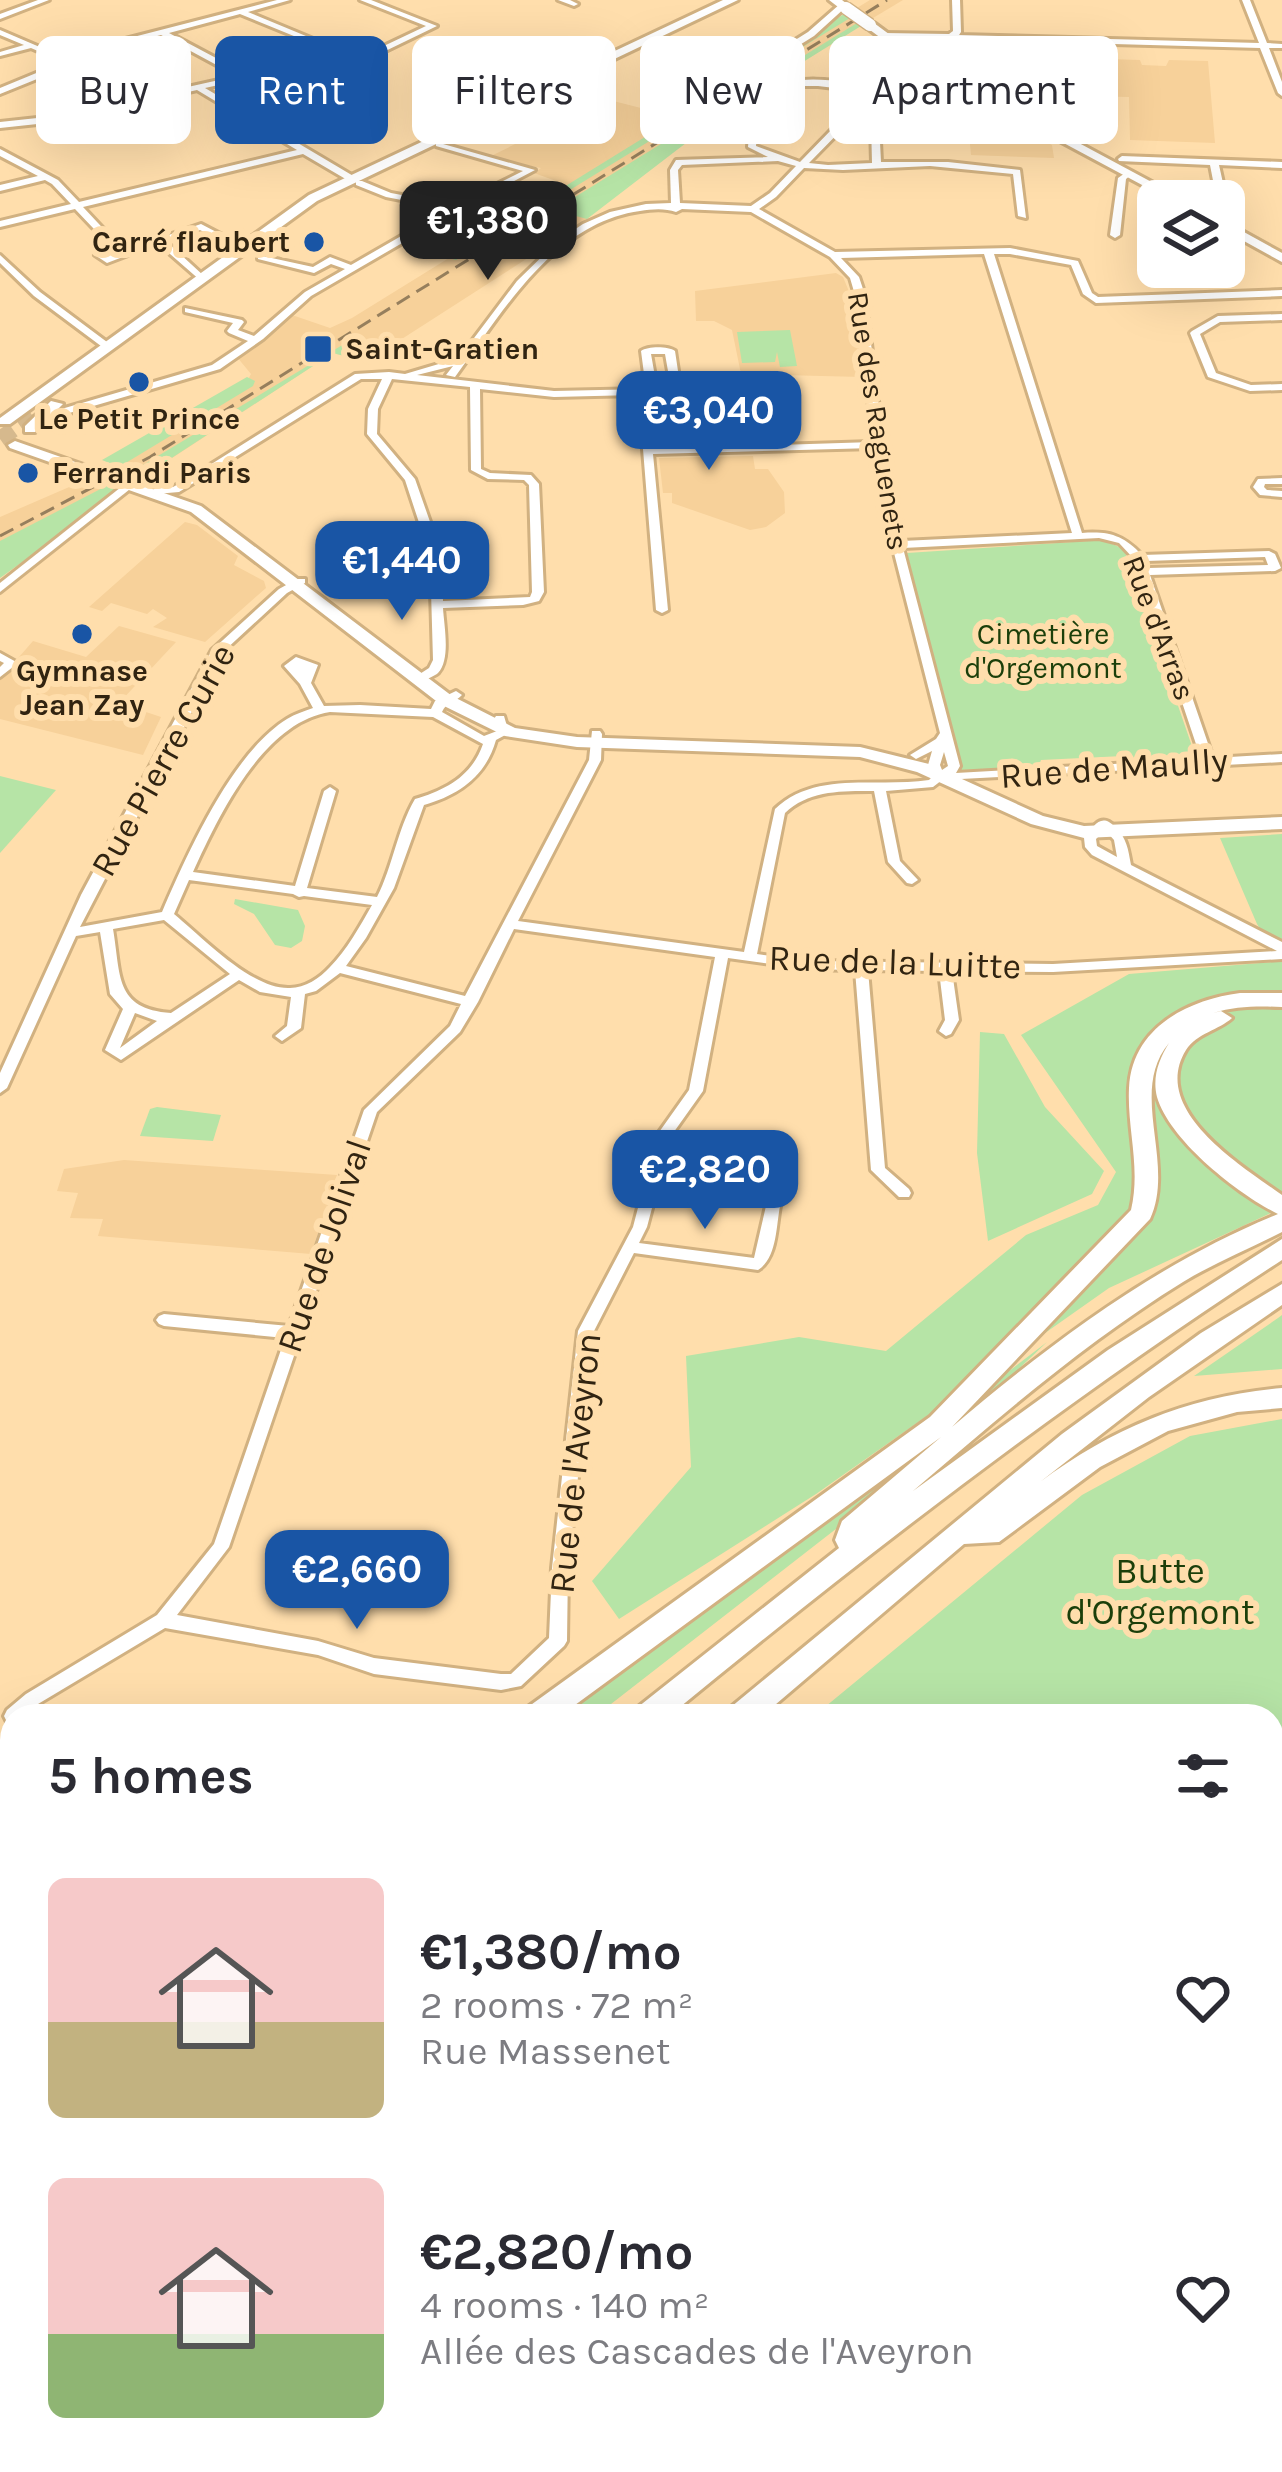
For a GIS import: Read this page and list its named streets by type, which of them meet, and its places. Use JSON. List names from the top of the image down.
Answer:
{
  "streets": {
    "street": [
      "Rue des Raguenets",
      "Rue d'Arras",
      "Rue Pierre Curie",
      "Rue de Maully",
      "Rue de la Luitte",
      "Rue de Jolival",
      "Rue de l'Aveyron"
    ]
  },
  "crossings": [
    ["Rue des Raguenets", "Rue d'Arras"],
    ["Rue des Raguenets", "Rue de Maully"],
    ["Rue d'Arras", "Rue de Maully"],
    ["Rue de la Luitte", "Rue de Jolival"],
    ["Rue de la Luitte", "Rue de l'Aveyron"],
    ["Rue de Jolival", "Rue de l'Aveyron"]
  ],
  "parks": ["Cimetière d'Orgemont", "Butte d'Orgemont"],
  "places": {
    "other": [
      "Carré flaubert",
      "Le Petit Prince",
      "Ferrandi Paris",
      "Gymnase Jean Zay"
    ],
    "transit": ["Saint-Gratien"]
  },
  "page": {
    "chip": [
      "Buy",
      "Rent",
      "Filters",
      "New",
      "Apartment"
    ],
    "price": [
      "€1,380",
      "€3,040",
      "€1,440",
      "€2,820",
      "€2,660"
    ],
    "heading": "5 homes",
    "list": [
      {
        "name": "€1,380/mo",
        "note": "2 rooms · 72 m² · Rue Massenet"
      },
      {
        "name": "€2,820/mo",
        "note": "4 rooms · 140 m² · Allée des Cascades de l'Aveyron"
      }
    ]
  }
}
